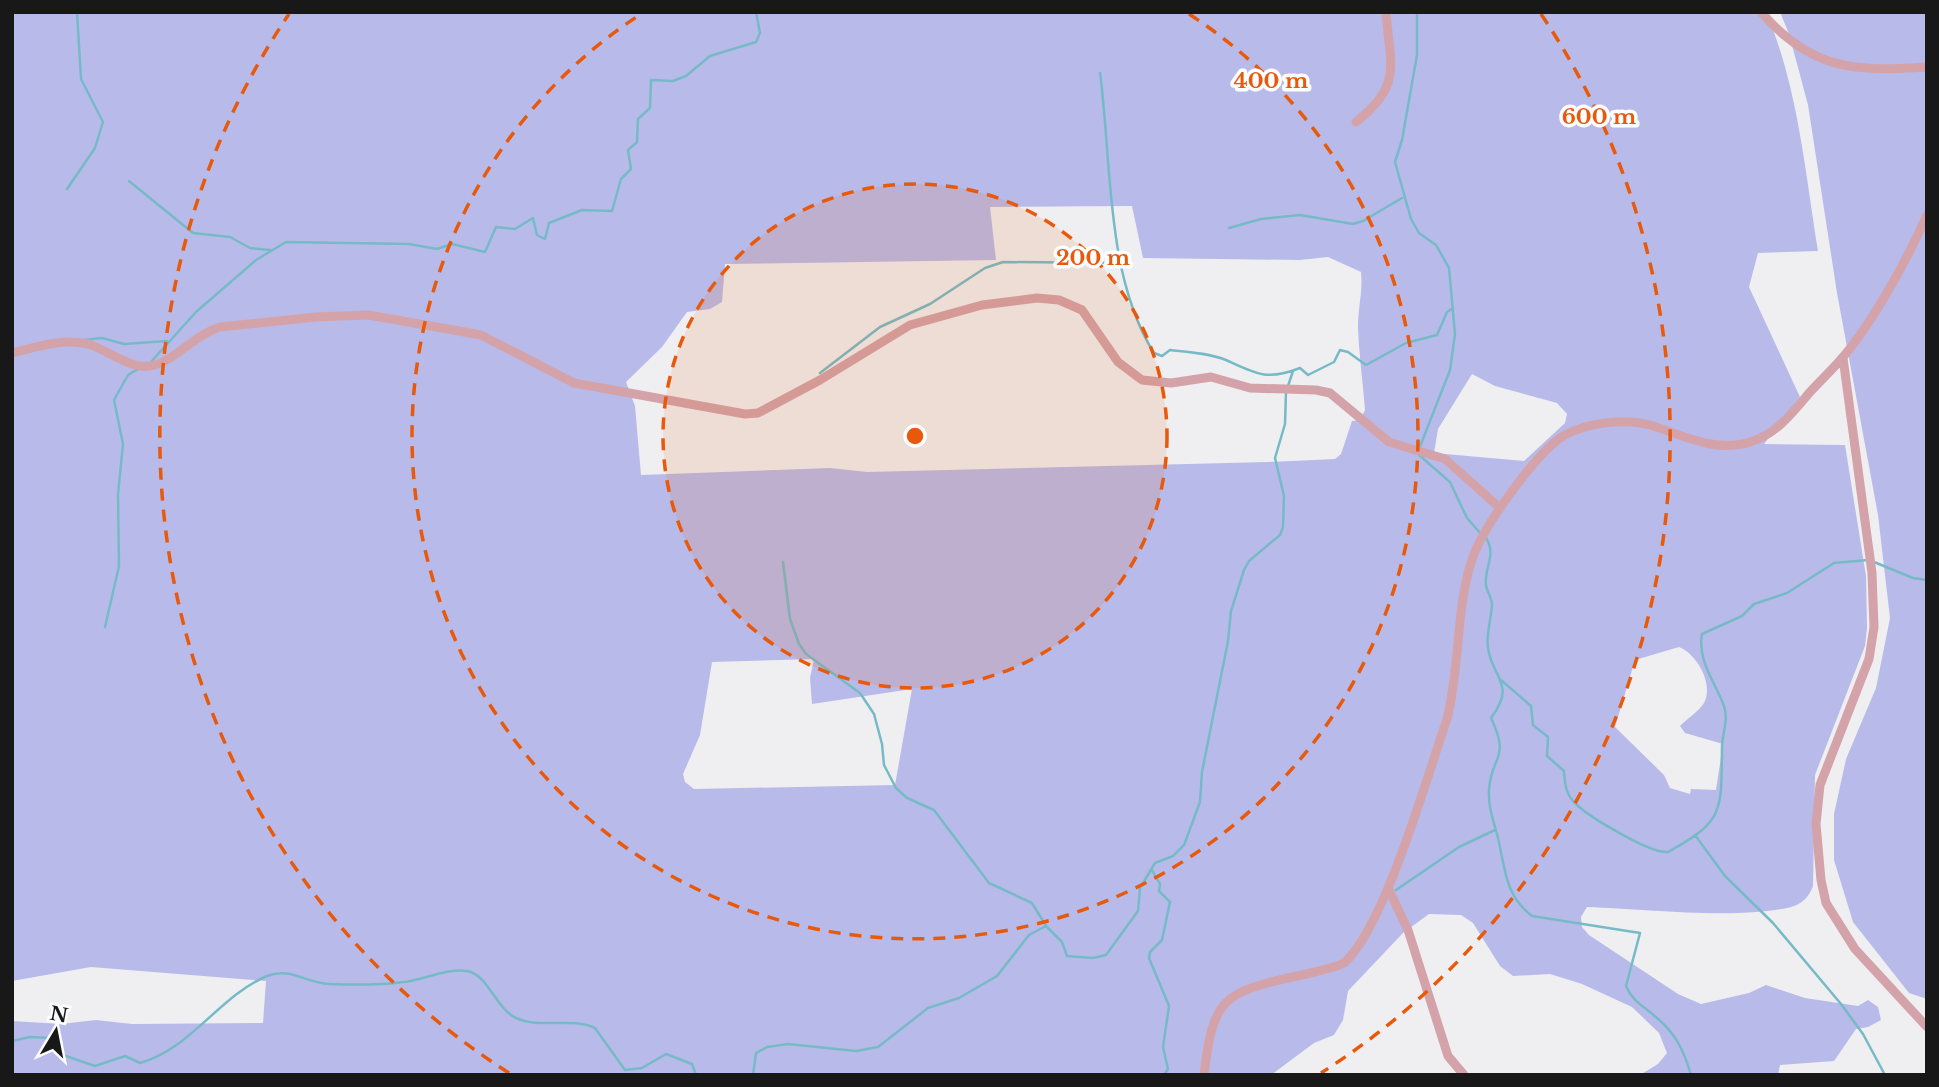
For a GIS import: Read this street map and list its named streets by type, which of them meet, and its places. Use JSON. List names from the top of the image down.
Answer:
{
  "north": "top",
  "rings": ["400 m", "600 m", "200 m"]
}
